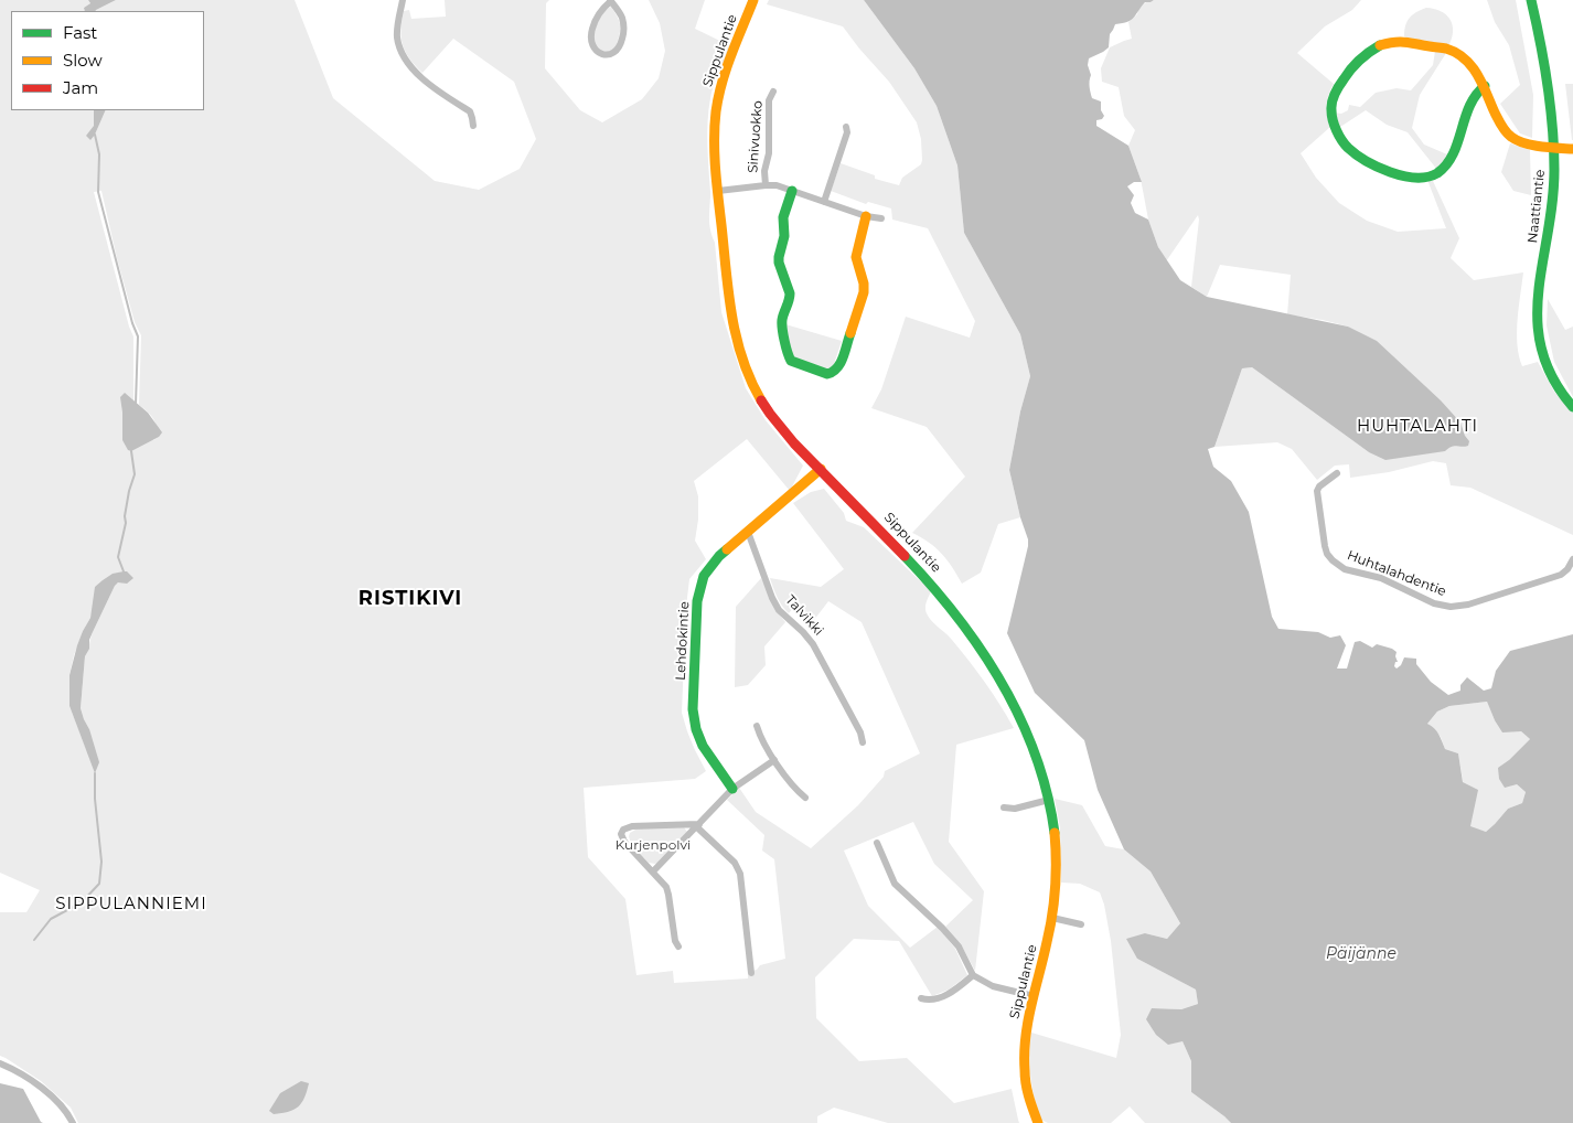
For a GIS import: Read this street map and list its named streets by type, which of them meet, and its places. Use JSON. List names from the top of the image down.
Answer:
{
  "streets": {
    "street": [
      "Sippulantie",
      "Sinivuokko",
      "Naattiantie",
      "Huhtalahdentie",
      "Talvikki",
      "Lehdokintie"
    ]
  },
  "crossings": [
    ["Sippulantie", "Lehdokintie"],
    ["Talvikki", "Lehdokintie"]
  ],
  "districts": ["HUHTALAHTI", "RISTIKIVI", "SIPPULANNIEMI"],
  "water": ["Päijänne"],
  "parks": ["Kurjenpolvi"],
  "legend": ["Fast", "Slow", "Jam"]
}
